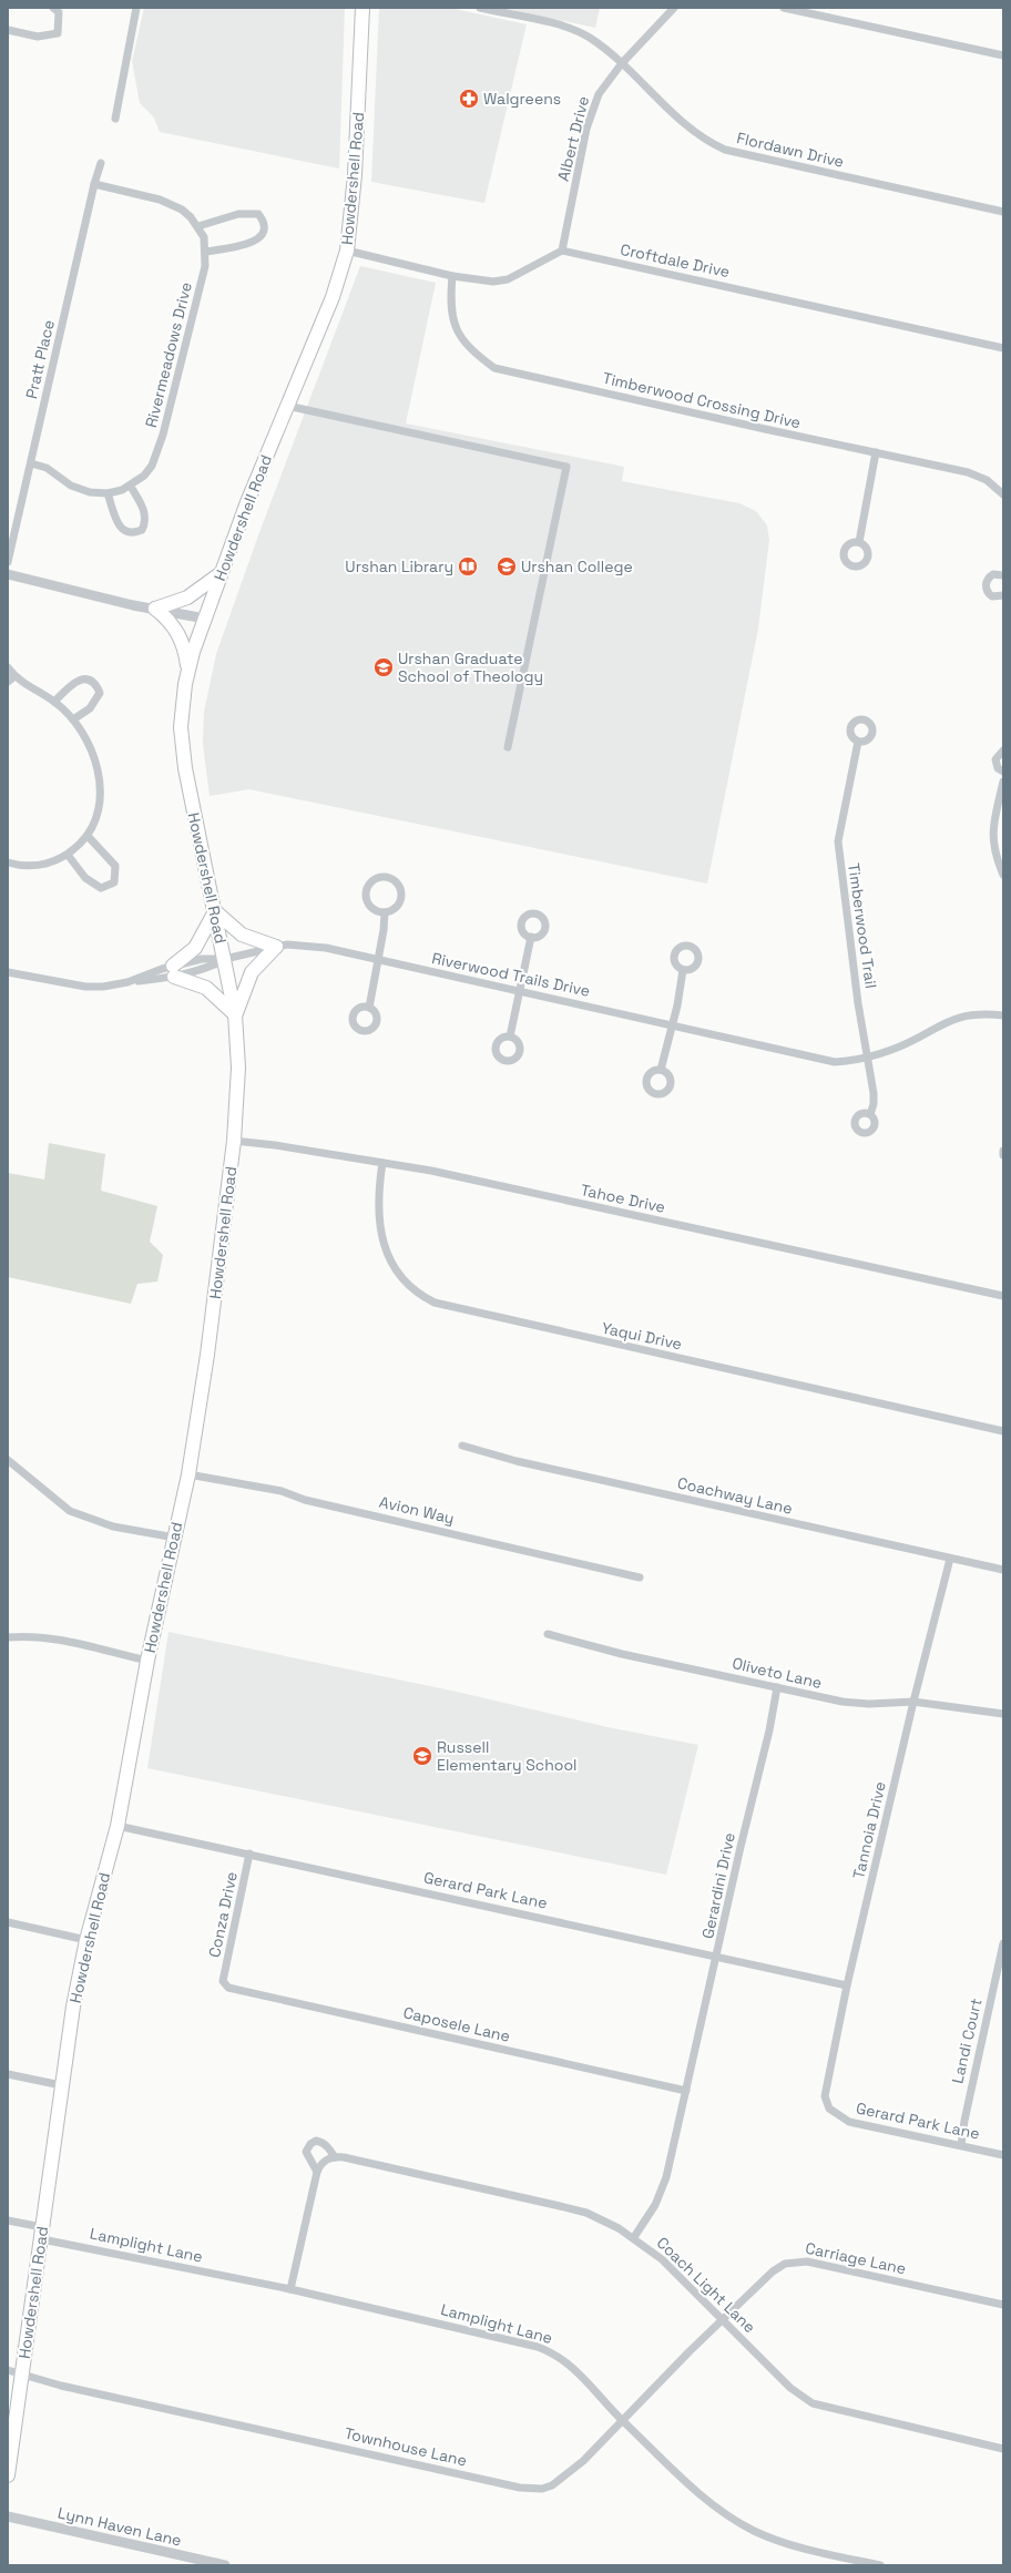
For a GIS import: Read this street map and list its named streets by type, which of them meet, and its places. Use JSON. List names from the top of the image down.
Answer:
{
  "streets": {
    "main road": ["Howdershell Road"],
    "street": [
      "Albert Drive",
      "Flordawn Drive",
      "Croftdale Drive",
      "Rivermeadows Drive",
      "Pratt Place",
      "Timberwood Crossing Drive",
      "Timberwood Trail",
      "Riverwood Trails Drive",
      "Tahoe Drive",
      "Yaqui Drive",
      "Coachway Lane",
      "Avion Way",
      "Oliveto Lane",
      "Tannoia Drive",
      "Gerardini Drive",
      "Gerard Park Lane",
      "Conza Drive",
      "Caposele Lane",
      "Landi Court",
      "Lamplight Lane",
      "Carriage Lane",
      "Coach Light Lane",
      "Townhouse Lane",
      "Lynn Haven Lane"
    ]
  },
  "crossings": [
    ["Albert Drive", "Flordawn Drive"],
    ["Albert Drive", "Croftdale Drive"],
    ["Howdershell Road", "Riverwood Trails Drive"],
    ["Howdershell Road", "Tahoe Drive"],
    ["Howdershell Road", "Avion Way"],
    ["Howdershell Road", "Gerard Park Lane"],
    ["Howdershell Road", "Lamplight Lane"],
    ["Howdershell Road", "Townhouse Lane"],
    ["Rivermeadows Drive", "Pratt Place"],
    ["Timberwood Trail", "Riverwood Trails Drive"],
    ["Tahoe Drive", "Yaqui Drive"],
    ["Coachway Lane", "Tannoia Drive"],
    ["Oliveto Lane", "Tannoia Drive"],
    ["Oliveto Lane", "Gerardini Drive"],
    ["Tannoia Drive", "Gerard Park Lane"],
    ["Gerardini Drive", "Gerard Park Lane"],
    ["Gerardini Drive", "Caposele Lane"],
    ["Gerardini Drive", "Coach Light Lane"],
    ["Gerard Park Lane", "Conza Drive"],
    ["Gerard Park Lane", "Landi Court"],
    ["Conza Drive", "Caposele Lane"],
    ["Lamplight Lane", "Townhouse Lane"],
    ["Carriage Lane", "Coach Light Lane"],
    ["Carriage Lane", "Townhouse Lane"],
    ["Coach Light Lane", "Townhouse Lane"]
  ],
  "places": {
    "pharmacy": ["Walgreens"],
    "library": ["Urshan Library"],
    "school or university": ["Urshan College", "Urshan Graduate School of Theology", "Russell Elementary School"]
  }
}
